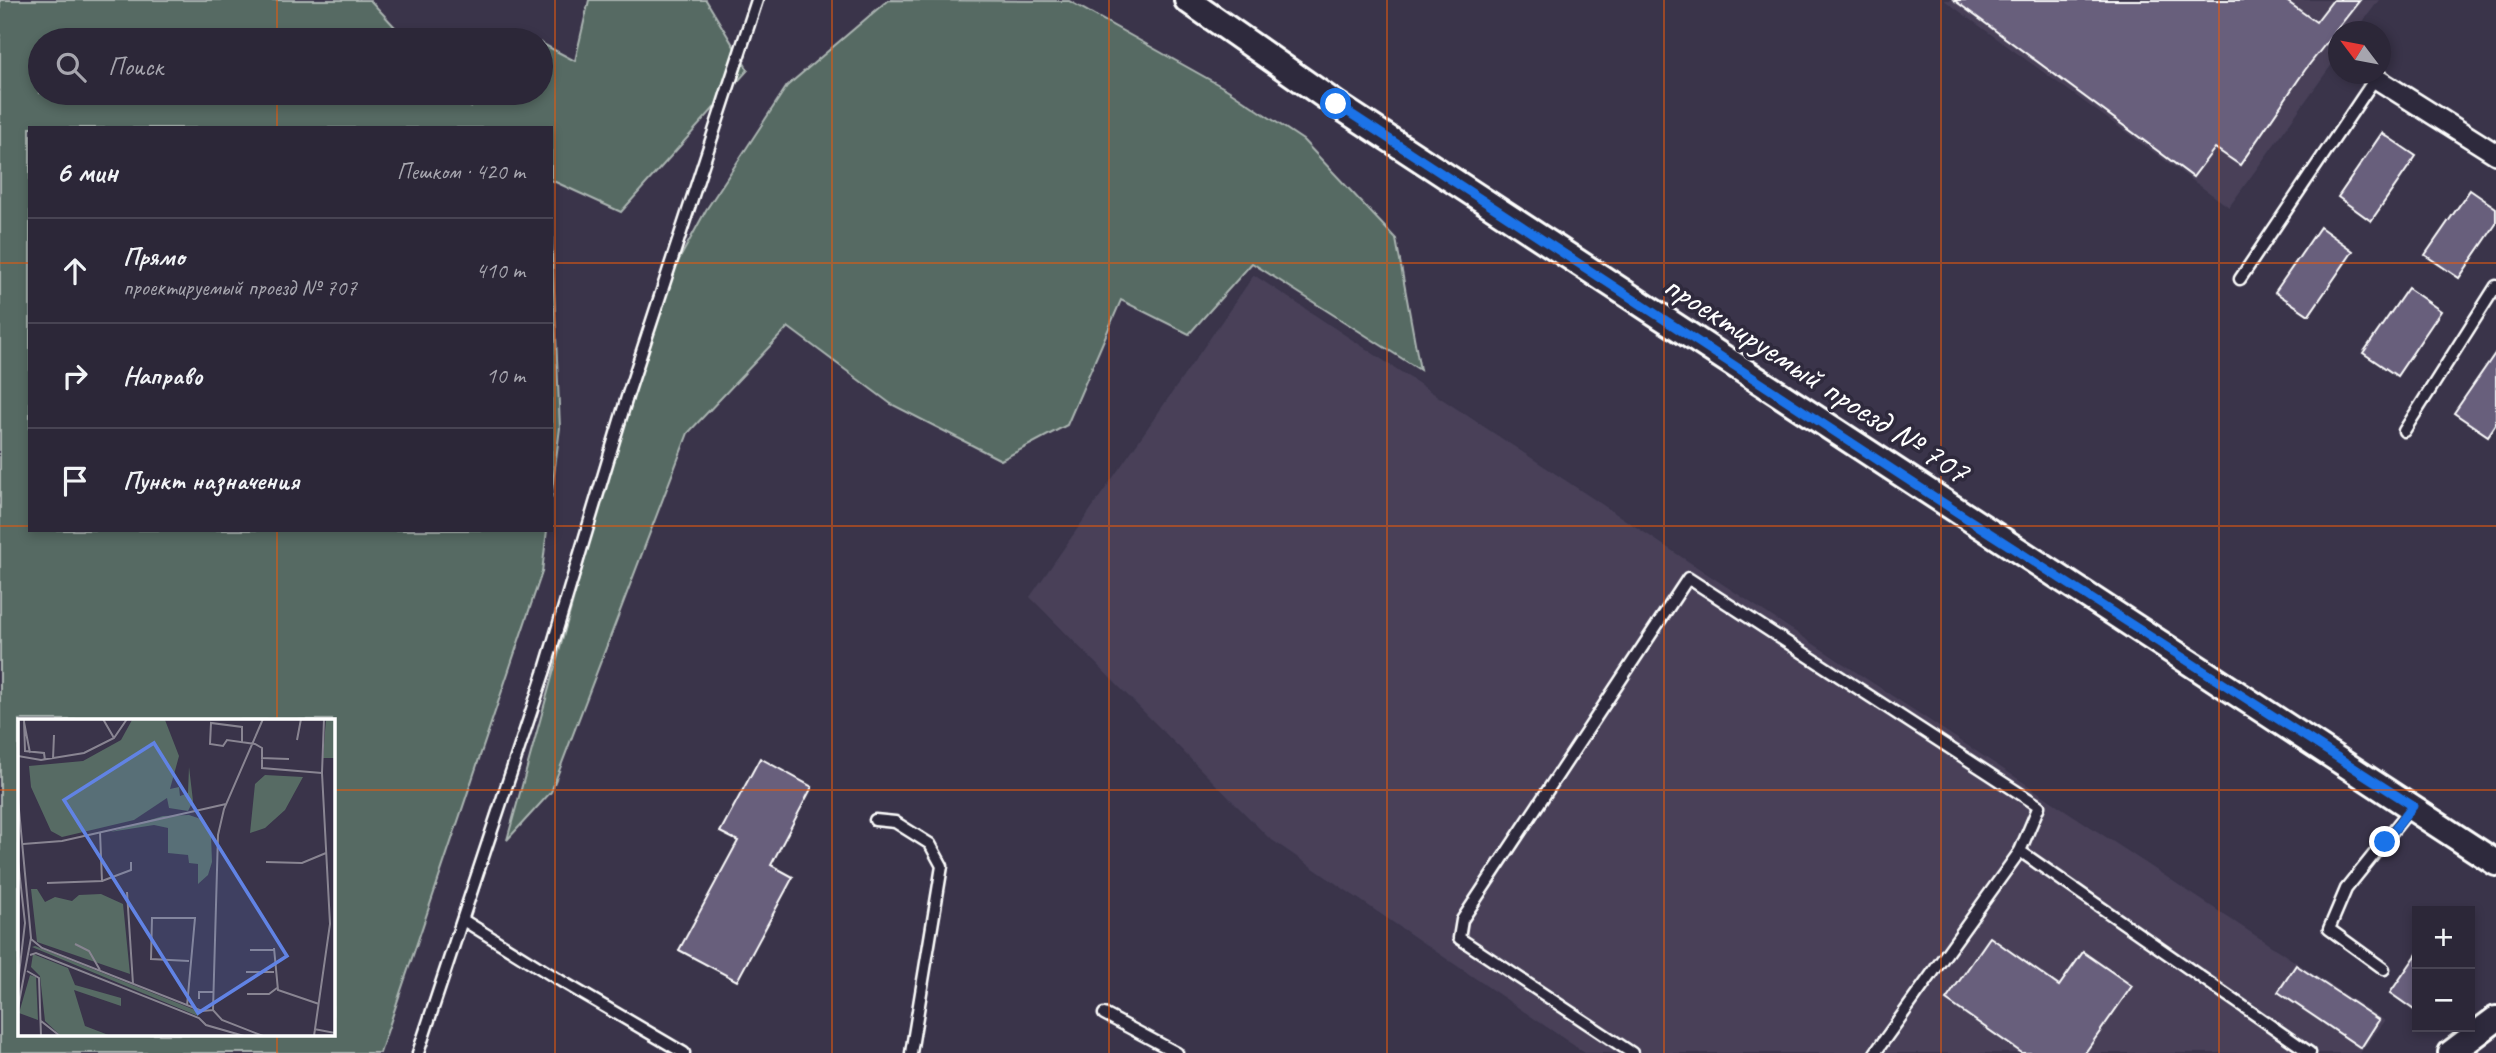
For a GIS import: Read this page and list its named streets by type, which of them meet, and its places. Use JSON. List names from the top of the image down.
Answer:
{
  "streets": {
    "street": ["проектируемый проезд № 707"]
  },
  "north": "top left",
  "page": {
    "search": "Поиск",
    "heading": ["6 мин", "Пешком · 420 m"],
    "list": [
      ["Прямо", "проектируемый проезд № 707", "410 m"],
      ["Направо", "10 m"],
      "Пункт назначения"
    ],
    "map_buttons": ["+", "−"]
  }
}
